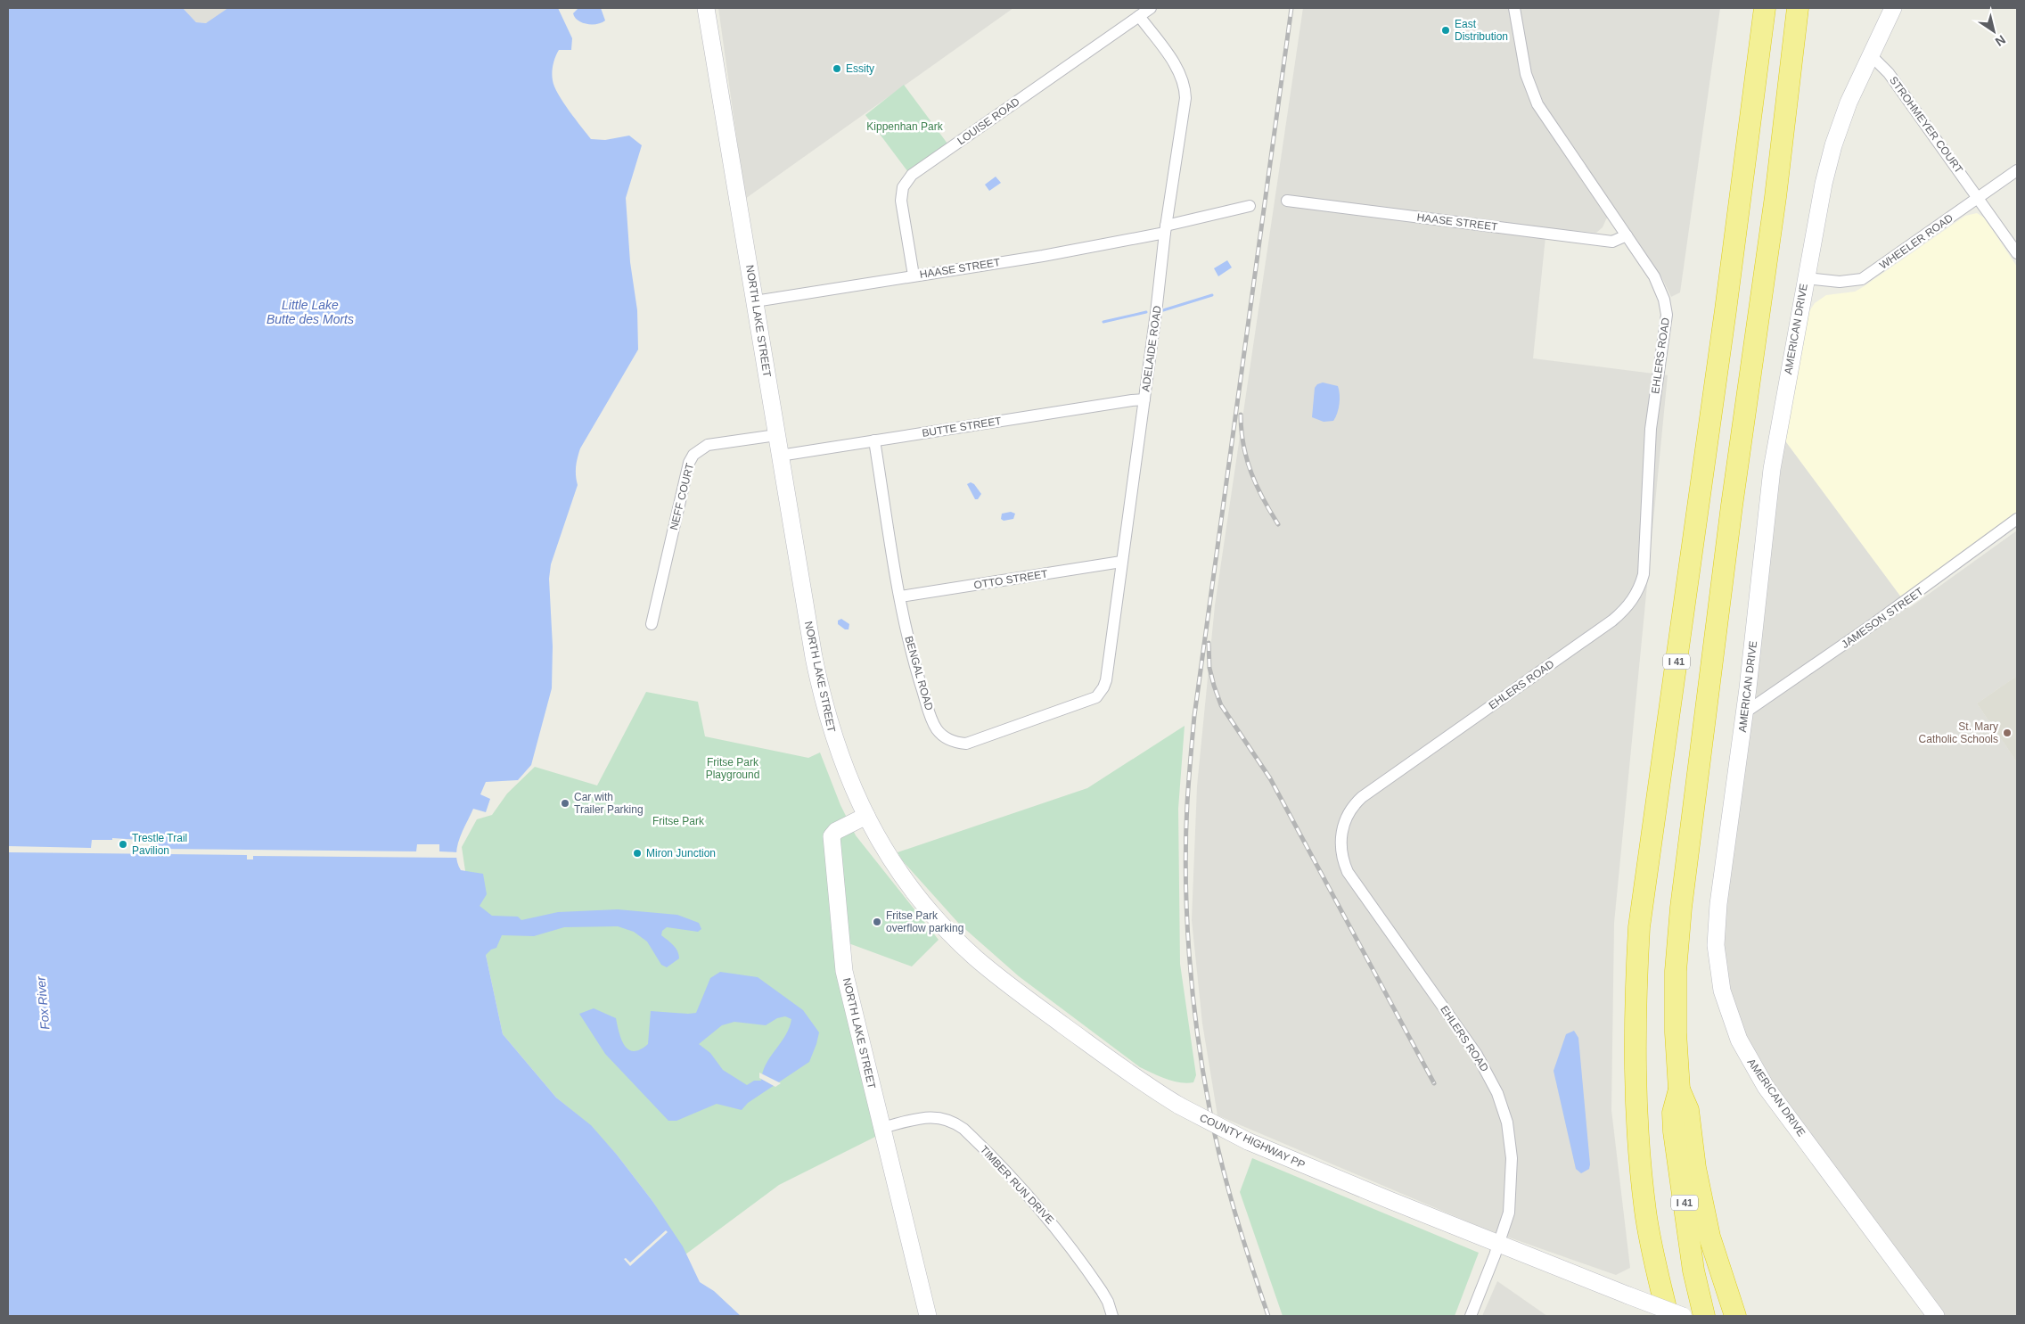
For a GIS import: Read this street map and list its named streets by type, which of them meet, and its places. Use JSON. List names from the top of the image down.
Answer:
{
  "streets": {
    "highway": ["I 41"],
    "street": [
      "LOUISE ROAD",
      "STROHMEYER COURT",
      "HAASE STREET",
      "WHEELER ROAD",
      "NORTH LAKE STREET",
      "AMERICAN DRIVE",
      "ADELAIDE ROAD",
      "EHLERS ROAD",
      "BUTTE STREET",
      "NEFF COURT",
      "OTTO STREET",
      "JAMESON STREET",
      "BENGAL ROAD",
      "COUNTY HIGHWAY PP",
      "TIMBER RUN DRIVE"
    ]
  },
  "crossings": [
    ["LOUISE ROAD", "HAASE STREET"],
    ["LOUISE ROAD", "ADELAIDE ROAD"],
    ["STROHMEYER COURT", "WHEELER ROAD"],
    ["STROHMEYER COURT", "AMERICAN DRIVE"],
    ["HAASE STREET", "NORTH LAKE STREET"],
    ["HAASE STREET", "ADELAIDE ROAD"],
    ["HAASE STREET", "EHLERS ROAD"],
    ["WHEELER ROAD", "AMERICAN DRIVE"],
    ["NORTH LAKE STREET", "BUTTE STREET"],
    ["NORTH LAKE STREET", "NEFF COURT"],
    ["NORTH LAKE STREET", "COUNTY HIGHWAY PP"],
    ["NORTH LAKE STREET", "TIMBER RUN DRIVE"],
    ["AMERICAN DRIVE", "JAMESON STREET"],
    ["ADELAIDE ROAD", "BUTTE STREET"],
    ["ADELAIDE ROAD", "OTTO STREET"],
    ["ADELAIDE ROAD", "BENGAL ROAD"],
    ["EHLERS ROAD", "COUNTY HIGHWAY PP"],
    ["BUTTE STREET", "BENGAL ROAD"],
    ["OTTO STREET", "BENGAL ROAD"]
  ],
  "water": ["Little Lake Butte des Morts", "Fox River"],
  "parks": ["Kippenhan Park", "Fritse Park Playground", "Fritse Park"],
  "places": [
    "East Distribution",
    "Essity",
    "St. Mary Catholic Schools",
    "Car with Trailer Parking",
    "Trestle Trail Pavilion",
    "Miron Junction",
    "Fritse Park overflow parking"
  ],
  "north": "bottom right"
}
